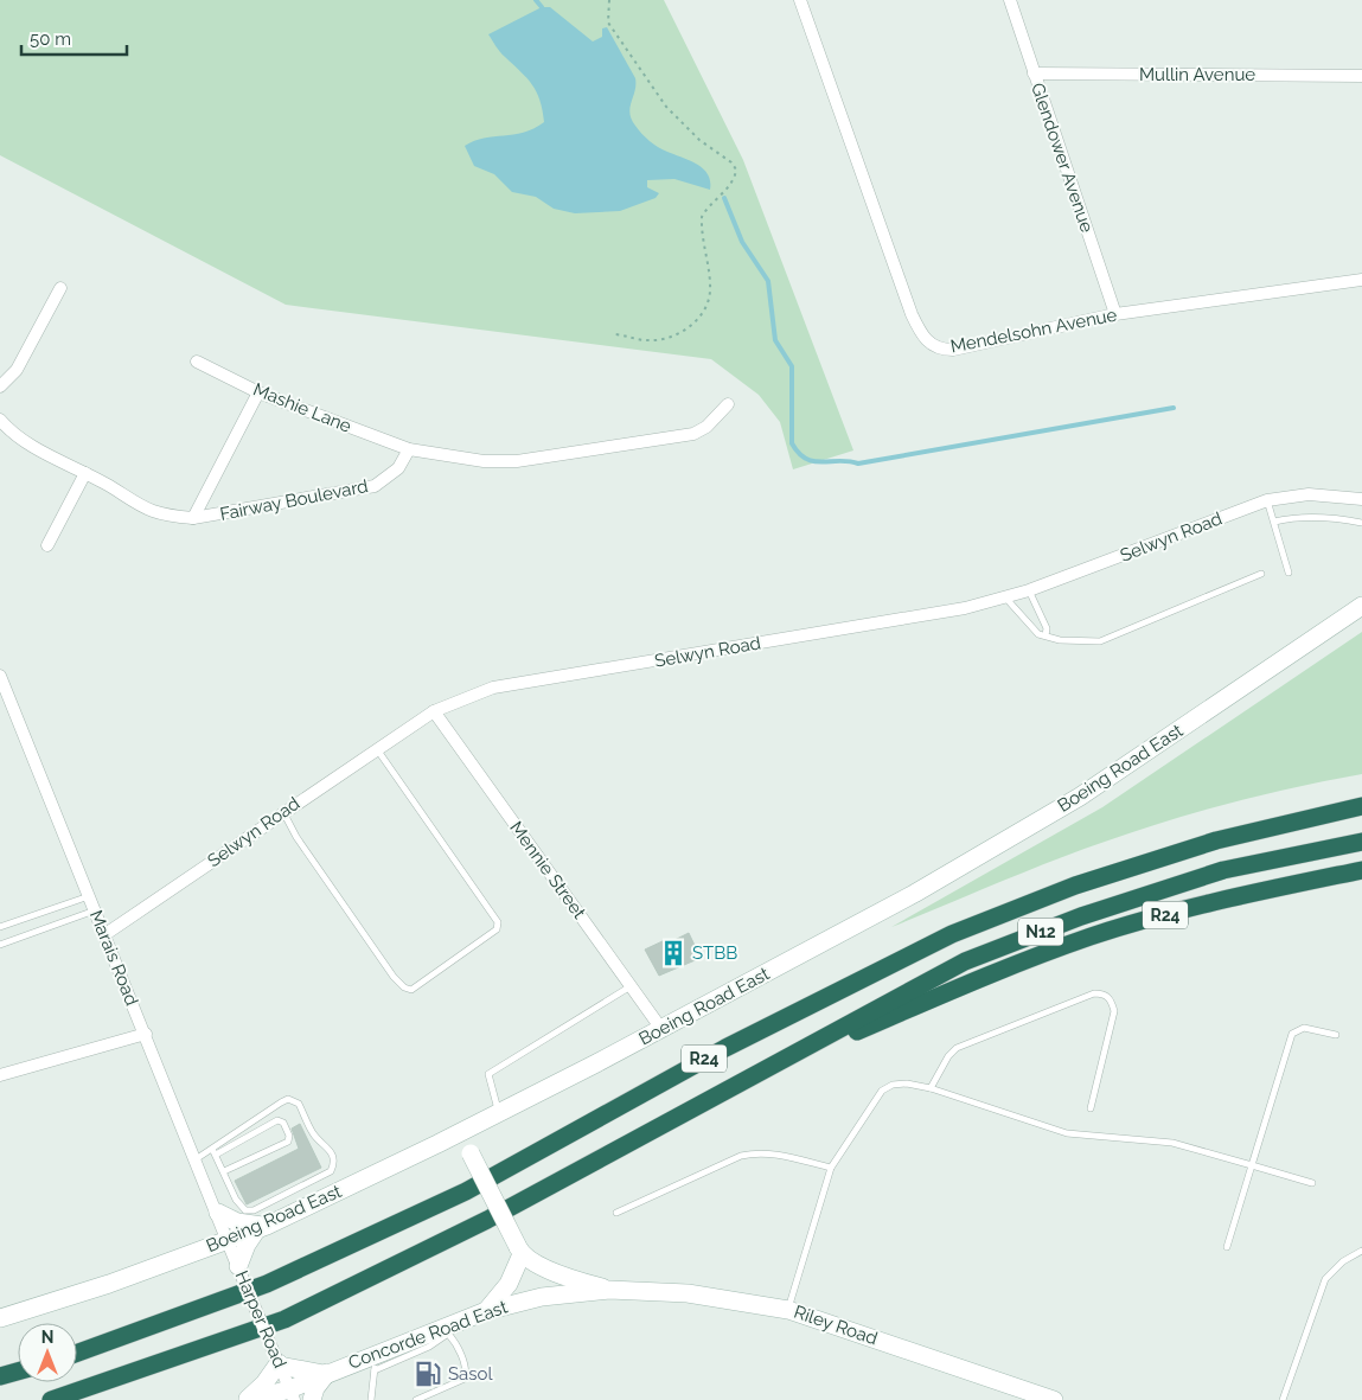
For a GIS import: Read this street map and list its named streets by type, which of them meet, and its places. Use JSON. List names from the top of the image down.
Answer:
{
  "streets": {
    "highway": ["R24", "N12"],
    "main road": ["Boeing Road East", "Riley Road", "Concorde Road East"],
    "street": [
      "Mullin Avenue",
      "Glendower Avenue",
      "Mendelsohn Avenue",
      "Mashie Lane",
      "Fairway Boulevard",
      "Selwyn Road",
      "Mennie Street",
      "Marais Road",
      "Harper Road"
    ]
  },
  "crossings": [
    ["Mullin Avenue", "Glendower Avenue"],
    ["Glendower Avenue", "Mendelsohn Avenue"],
    ["Mashie Lane", "Fairway Boulevard"],
    ["Selwyn Road", "Mennie Street"],
    ["Selwyn Road", "Marais Road"],
    ["Boeing Road East", "Mennie Street"],
    ["Boeing Road East", "Marais Road"],
    ["Boeing Road East", "Harper Road"],
    ["R24", "N12"],
    ["Marais Road", "Harper Road"],
    ["Harper Road", "Concorde Road East"],
    ["Riley Road", "Concorde Road East"]
  ],
  "places": {
    "building": ["STBB"],
    "fuel station": ["Sasol"]
  },
  "scale_bar": "50 m",
  "north": "top"
}
